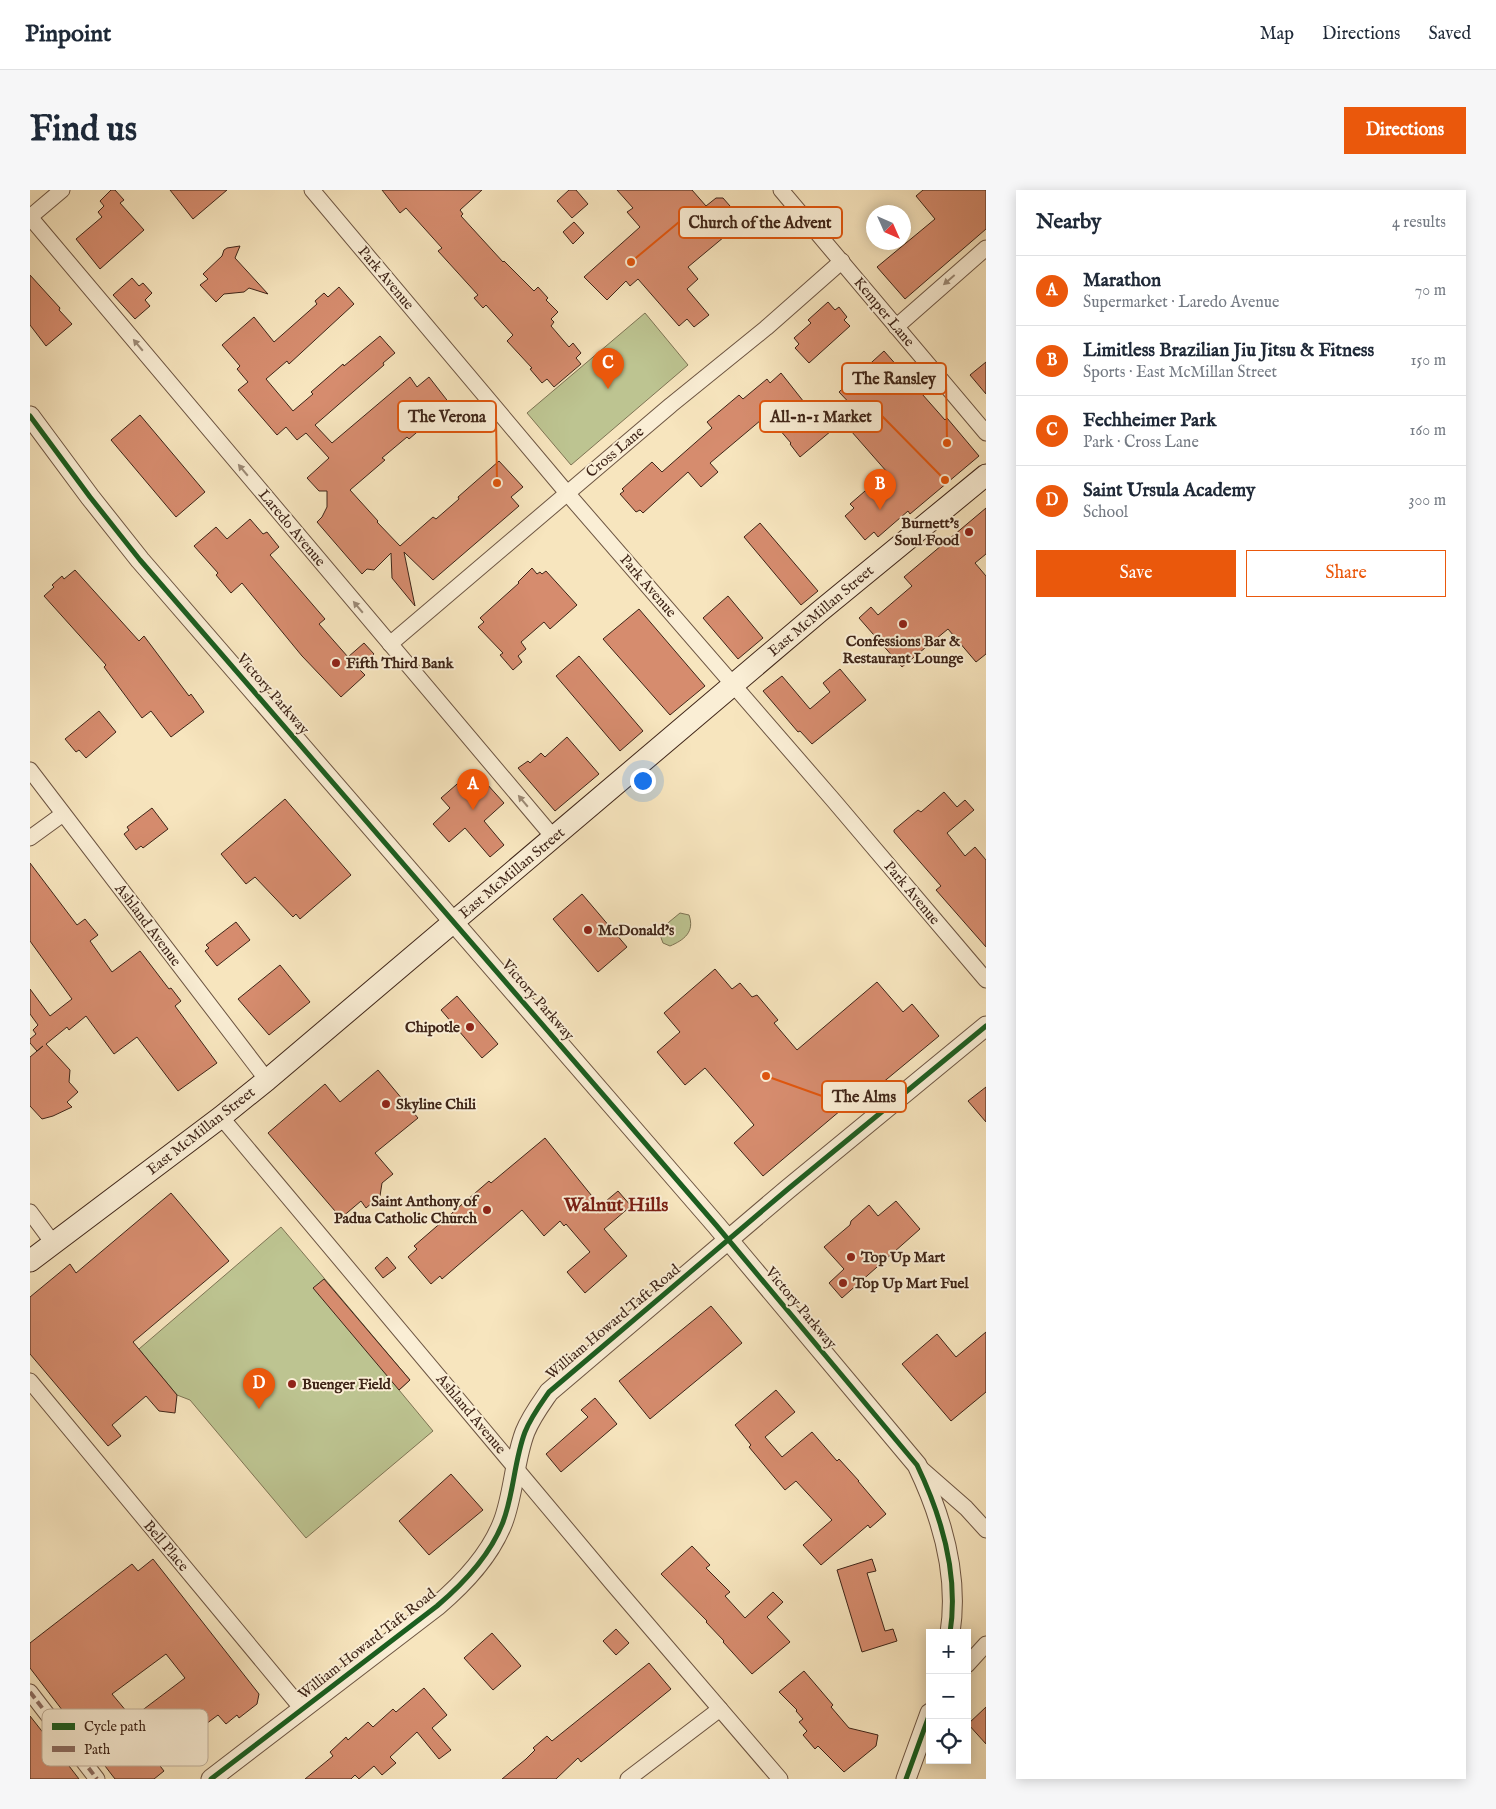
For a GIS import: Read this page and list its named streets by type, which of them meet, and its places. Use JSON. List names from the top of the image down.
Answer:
{
  "streets": {
    "main road": ["East McMillan Street"],
    "street": [
      "Park Avenue",
      "Kemper Lane",
      "Cross Lane",
      "Laredo Avenue",
      "Victory Parkway",
      "Ashland Avenue",
      "William Howard Taft Road",
      "Bell Place"
    ]
  },
  "crossings": [
    ["Park Avenue", "Cross Lane"],
    ["Park Avenue", "East McMillan Street"],
    ["Kemper Lane", "Cross Lane"],
    ["Cross Lane", "Laredo Avenue"],
    ["Laredo Avenue", "East McMillan Street"],
    ["East McMillan Street", "Victory Parkway"],
    ["East McMillan Street", "Ashland Avenue"],
    ["Victory Parkway", "William Howard Taft Road"],
    ["Ashland Avenue", "William Howard Taft Road"],
    ["William Howard Taft Road", "Bell Place"]
  ],
  "one_way": ["Laredo Avenue"],
  "districts": ["Walnut Hills"],
  "places": [
    "Church of the Advent",
    "The Ransley",
    "All-n-1 Market",
    "The Verona",
    "Burnett's Soul Food",
    "Confessions Bar & Restaurant Lounge",
    "Fifth Third Bank",
    "McDonald's",
    "Chipotle",
    "The Alms",
    "Skyline Chili",
    "Saint Anthony of Padua Catholic Church",
    "Top Up Mart",
    "Top Up Mart Fuel",
    "Buenger Field"
  ],
  "legend": ["Cycle path", "Path"],
  "north": "bottom right",
  "page": {
    "header": "Pinpoint",
    "nav": ["Map", "Directions", "Saved"],
    "buttons": [
      "Directions",
      ["Save", "Share"]
    ],
    "title": "Find us",
    "heading": ["Nearby", "4 results"],
    "list": [
      {
        "mark": "A",
        "name": "Marathon",
        "note": "Supermarket · Laredo Avenue",
        "value": "70 m"
      },
      {
        "mark": "B",
        "name": "Limitless Brazilian Jiu Jitsu & Fitness",
        "note": "Sports · East McMillan Street",
        "value": "150 m"
      },
      {
        "mark": "C",
        "name": "Fechheimer Park",
        "note": "Park · Cross Lane",
        "value": "160 m"
      },
      {
        "mark": "D",
        "name": "Saint Ursula Academy",
        "note": "School",
        "value": "300 m"
      }
    ],
    "pins": [
      "C",
      "B",
      "A",
      "D"
    ],
    "map_buttons": ["+", "−"]
  }
}
